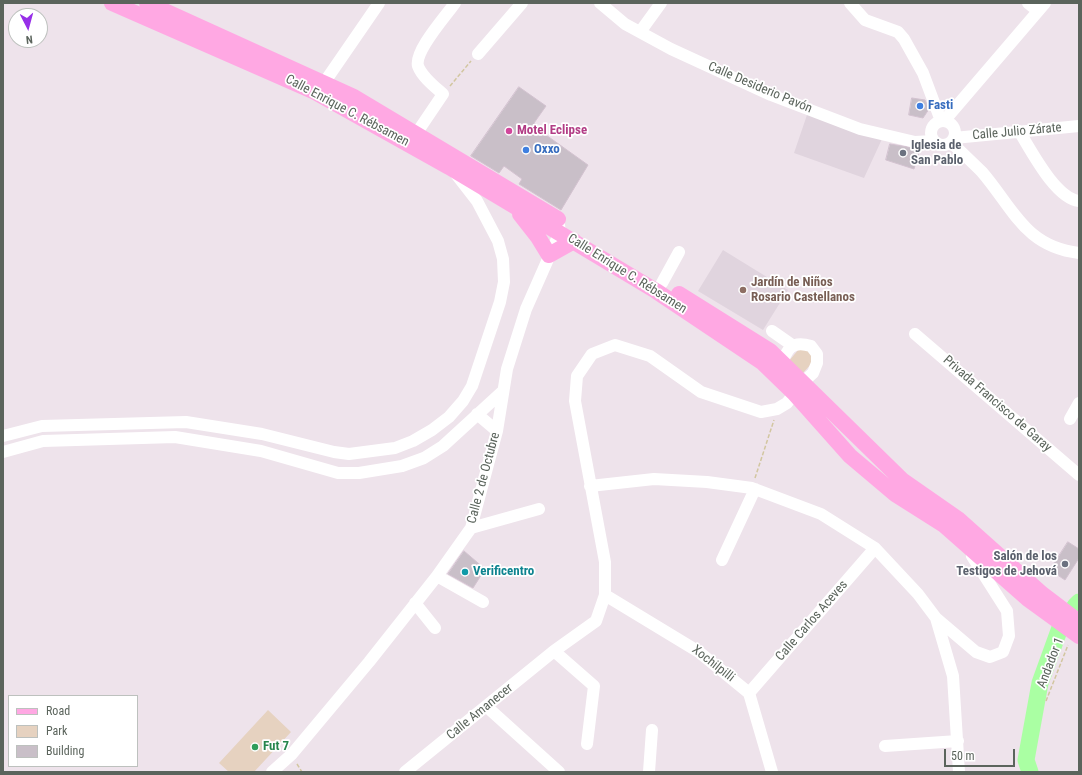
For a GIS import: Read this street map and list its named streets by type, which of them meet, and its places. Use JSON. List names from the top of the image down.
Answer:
{
  "streets": {
    "main road": ["Calle Enrique C. Rébsamen"],
    "street": [
      "Calle Desiderio Pavón",
      "Calle Julio Zárate",
      "Privada Francisco de Garay",
      "Calle 2 de Octubre",
      "Calle Carlos Aceves",
      "Xochilpilli",
      "Calle Amanecer"
    ],
    "path": ["Andador 1"]
  },
  "crossings": [
    ["Calle Desiderio Pavón", "Calle Julio Zárate"],
    ["Calle Enrique C. Rébsamen", "Calle 2 de Octubre"],
    ["Calle Enrique C. Rébsamen", "Andador 1"],
    ["Calle Carlos Aceves", "Xochilpilli"],
    ["Xochilpilli", "Calle Amanecer"]
  ],
  "places": [
    "Fasti",
    "Motel Eclipse",
    "Oxxo",
    "Iglesia de San Pablo",
    "Jardín de Niños Rosario Castellanos",
    "Salón de los Testigos de Jehová",
    "Verificentro",
    "Fut 7"
  ],
  "legend": ["Road", "Park", "Building"],
  "scale_bar": "50 m",
  "north": "bottom"
}
